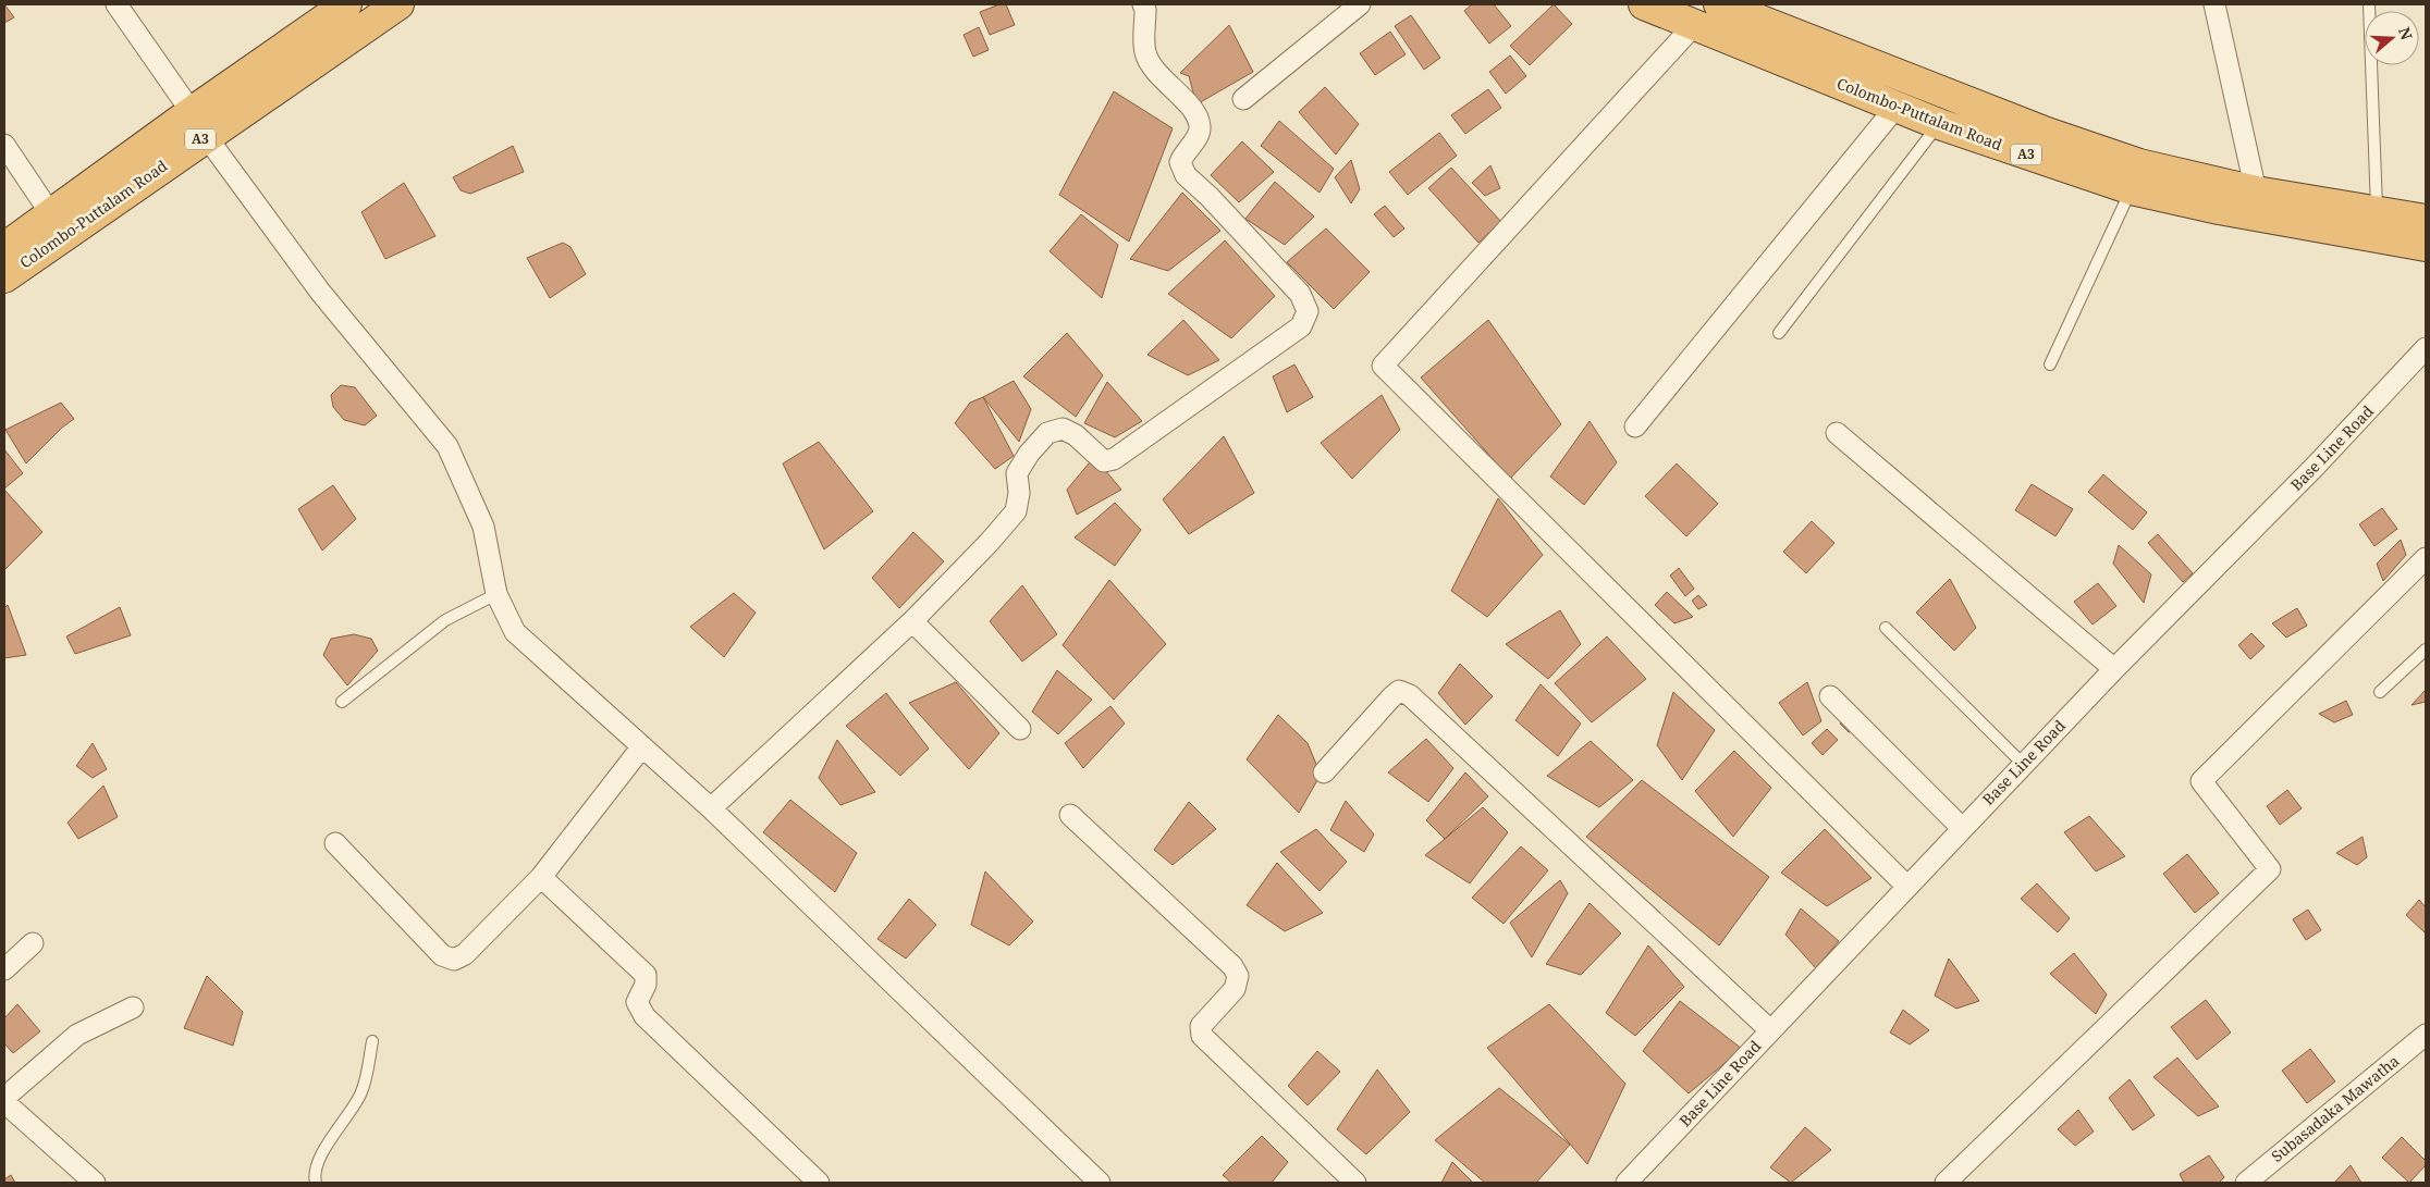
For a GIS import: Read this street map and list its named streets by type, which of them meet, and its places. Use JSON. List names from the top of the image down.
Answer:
{
  "streets": {
    "highway": ["Colombo-Puttalam Road", "A3"],
    "street": ["Base Line Road", "Subasadaka Mawatha"]
  },
  "north": "right"
}
